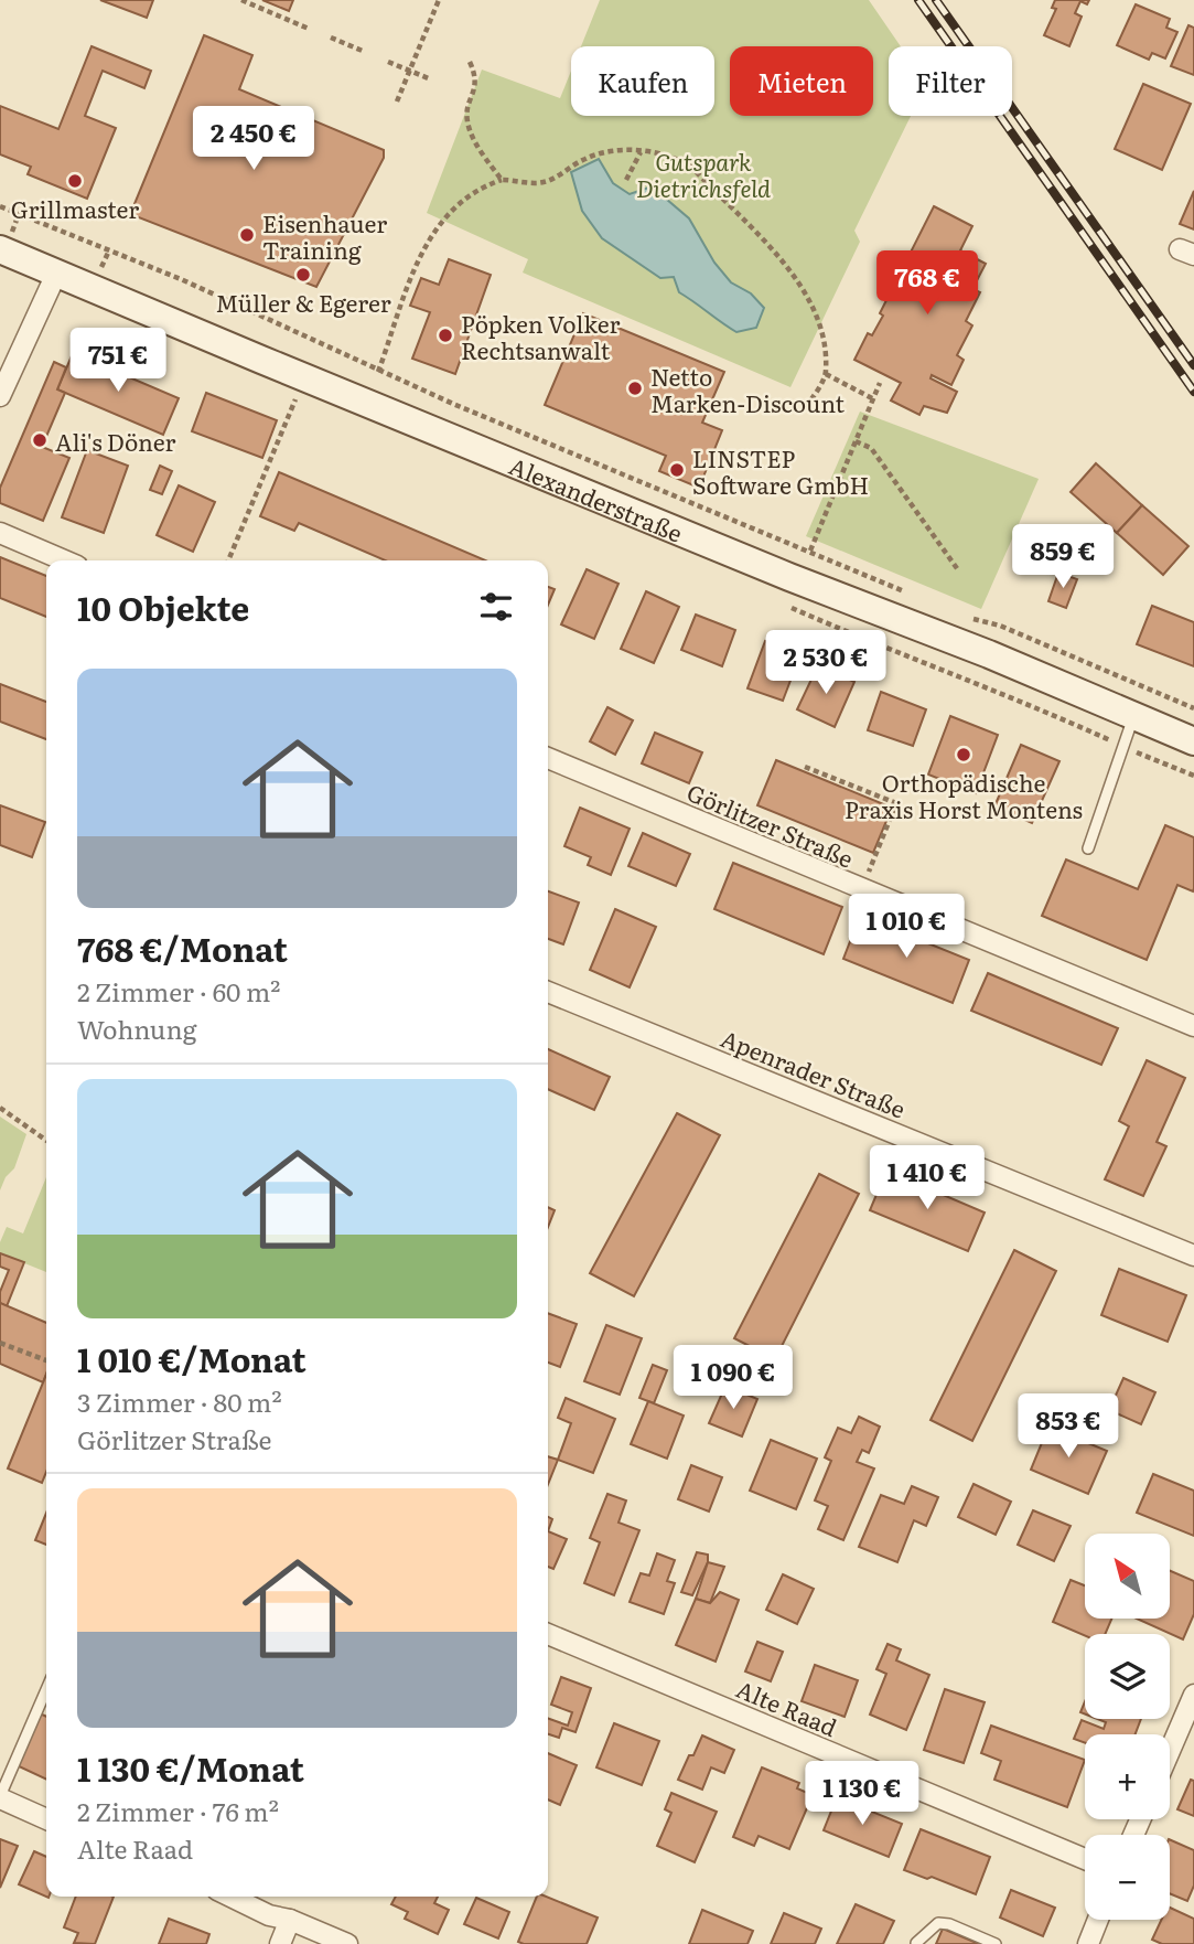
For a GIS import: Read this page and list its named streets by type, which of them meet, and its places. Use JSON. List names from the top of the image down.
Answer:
{
  "streets": {
    "main road": ["Alexanderstraße"],
    "street": ["Görlitzer Straße", "Apenrader Straße", "Alte Raad"]
  },
  "parks": ["Gutspark Dietrichsfeld"],
  "places": [
    "Grillmaster",
    "Eisenhauer Training",
    "Müller & Egerer",
    "Pöpken Volker Rechtsanwalt",
    "Netto Marken-Discount",
    "Ali's Döner",
    "LINSTEP Software GmbH",
    "Orthopädische Praxis Horst Montens"
  ],
  "north": "top left",
  "page": {
    "chip": ["Kaufen", "Mieten", "Filter"],
    "price": [
      "2 450 €",
      "768 €",
      "751 €",
      "859 €",
      "2 530 €",
      "1 010 €",
      "1 410 €",
      "1 090 €",
      "853 €",
      "1 130 €"
    ],
    "heading": "10 Objekte",
    "list": [
      {
        "name": "768 €/Monat",
        "note": "2 Zimmer · 60 m² · Wohnung"
      },
      {
        "name": "1 010 €/Monat",
        "note": "3 Zimmer · 80 m² · Görlitzer Straße"
      },
      {
        "name": "1 130 €/Monat",
        "note": "2 Zimmer · 76 m² · Alte Raad"
      }
    ],
    "map_buttons": ["+", "−"]
  }
}
